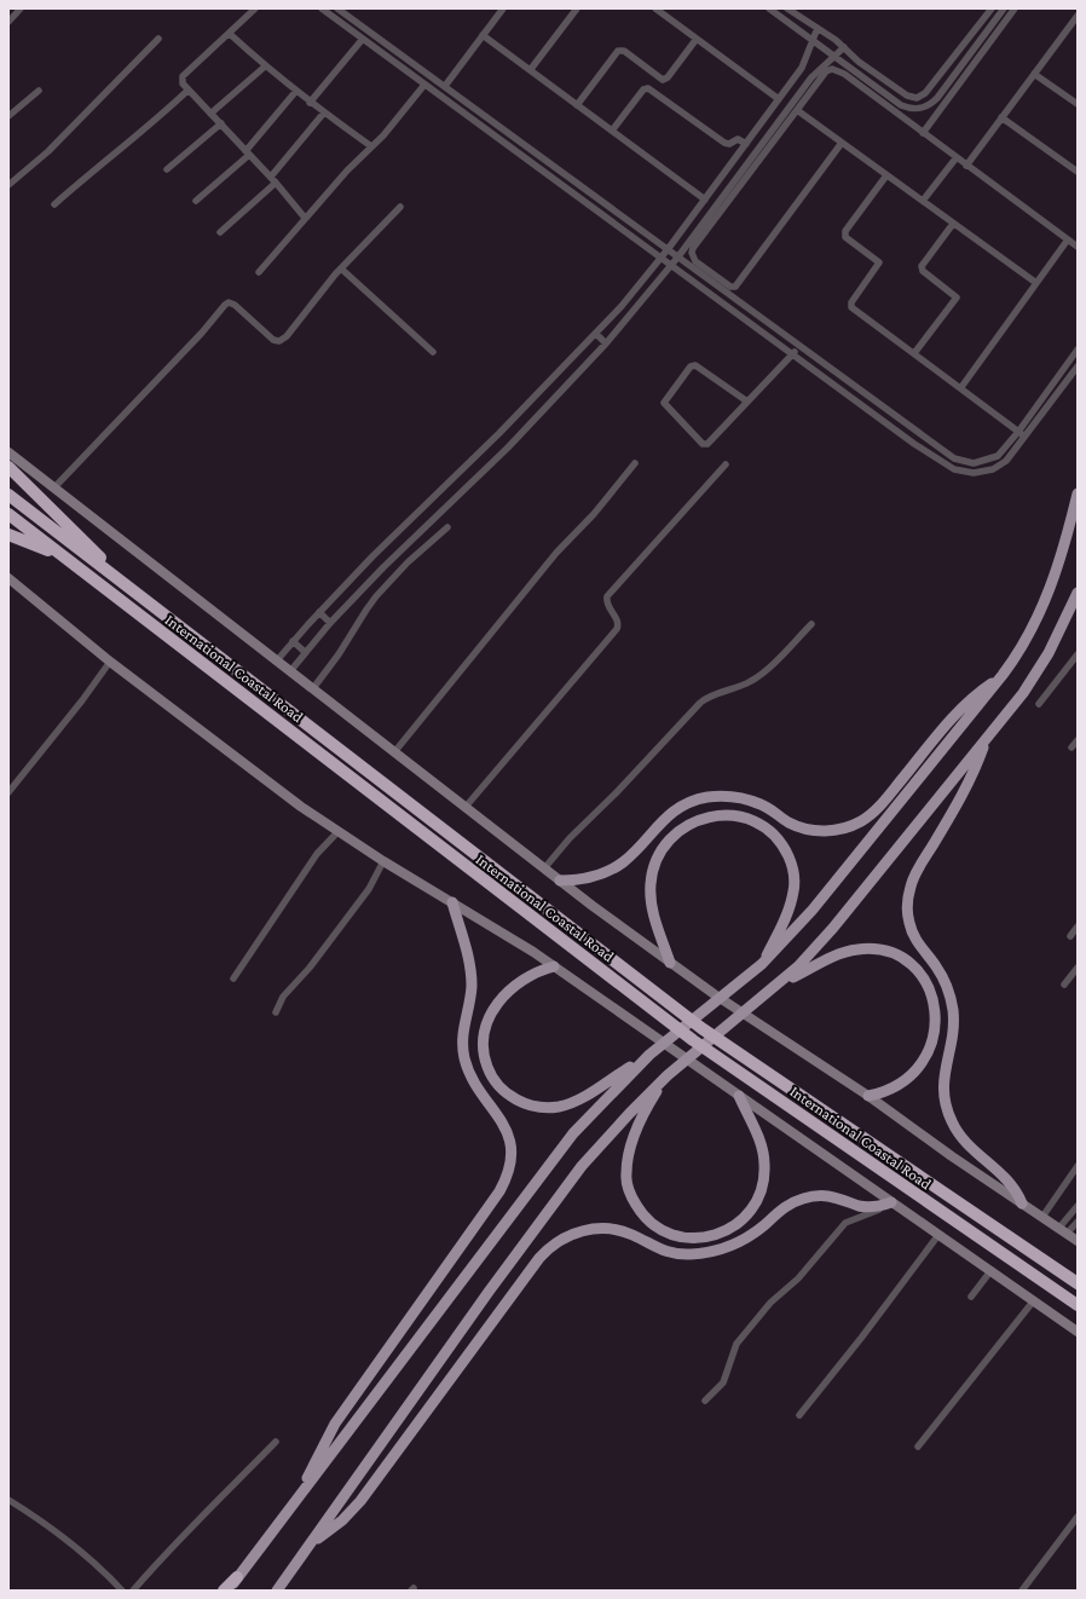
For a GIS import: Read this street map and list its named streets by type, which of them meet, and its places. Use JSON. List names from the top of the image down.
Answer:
{
  "streets": {
    "highway": ["International Coastal Road"]
  }
}
